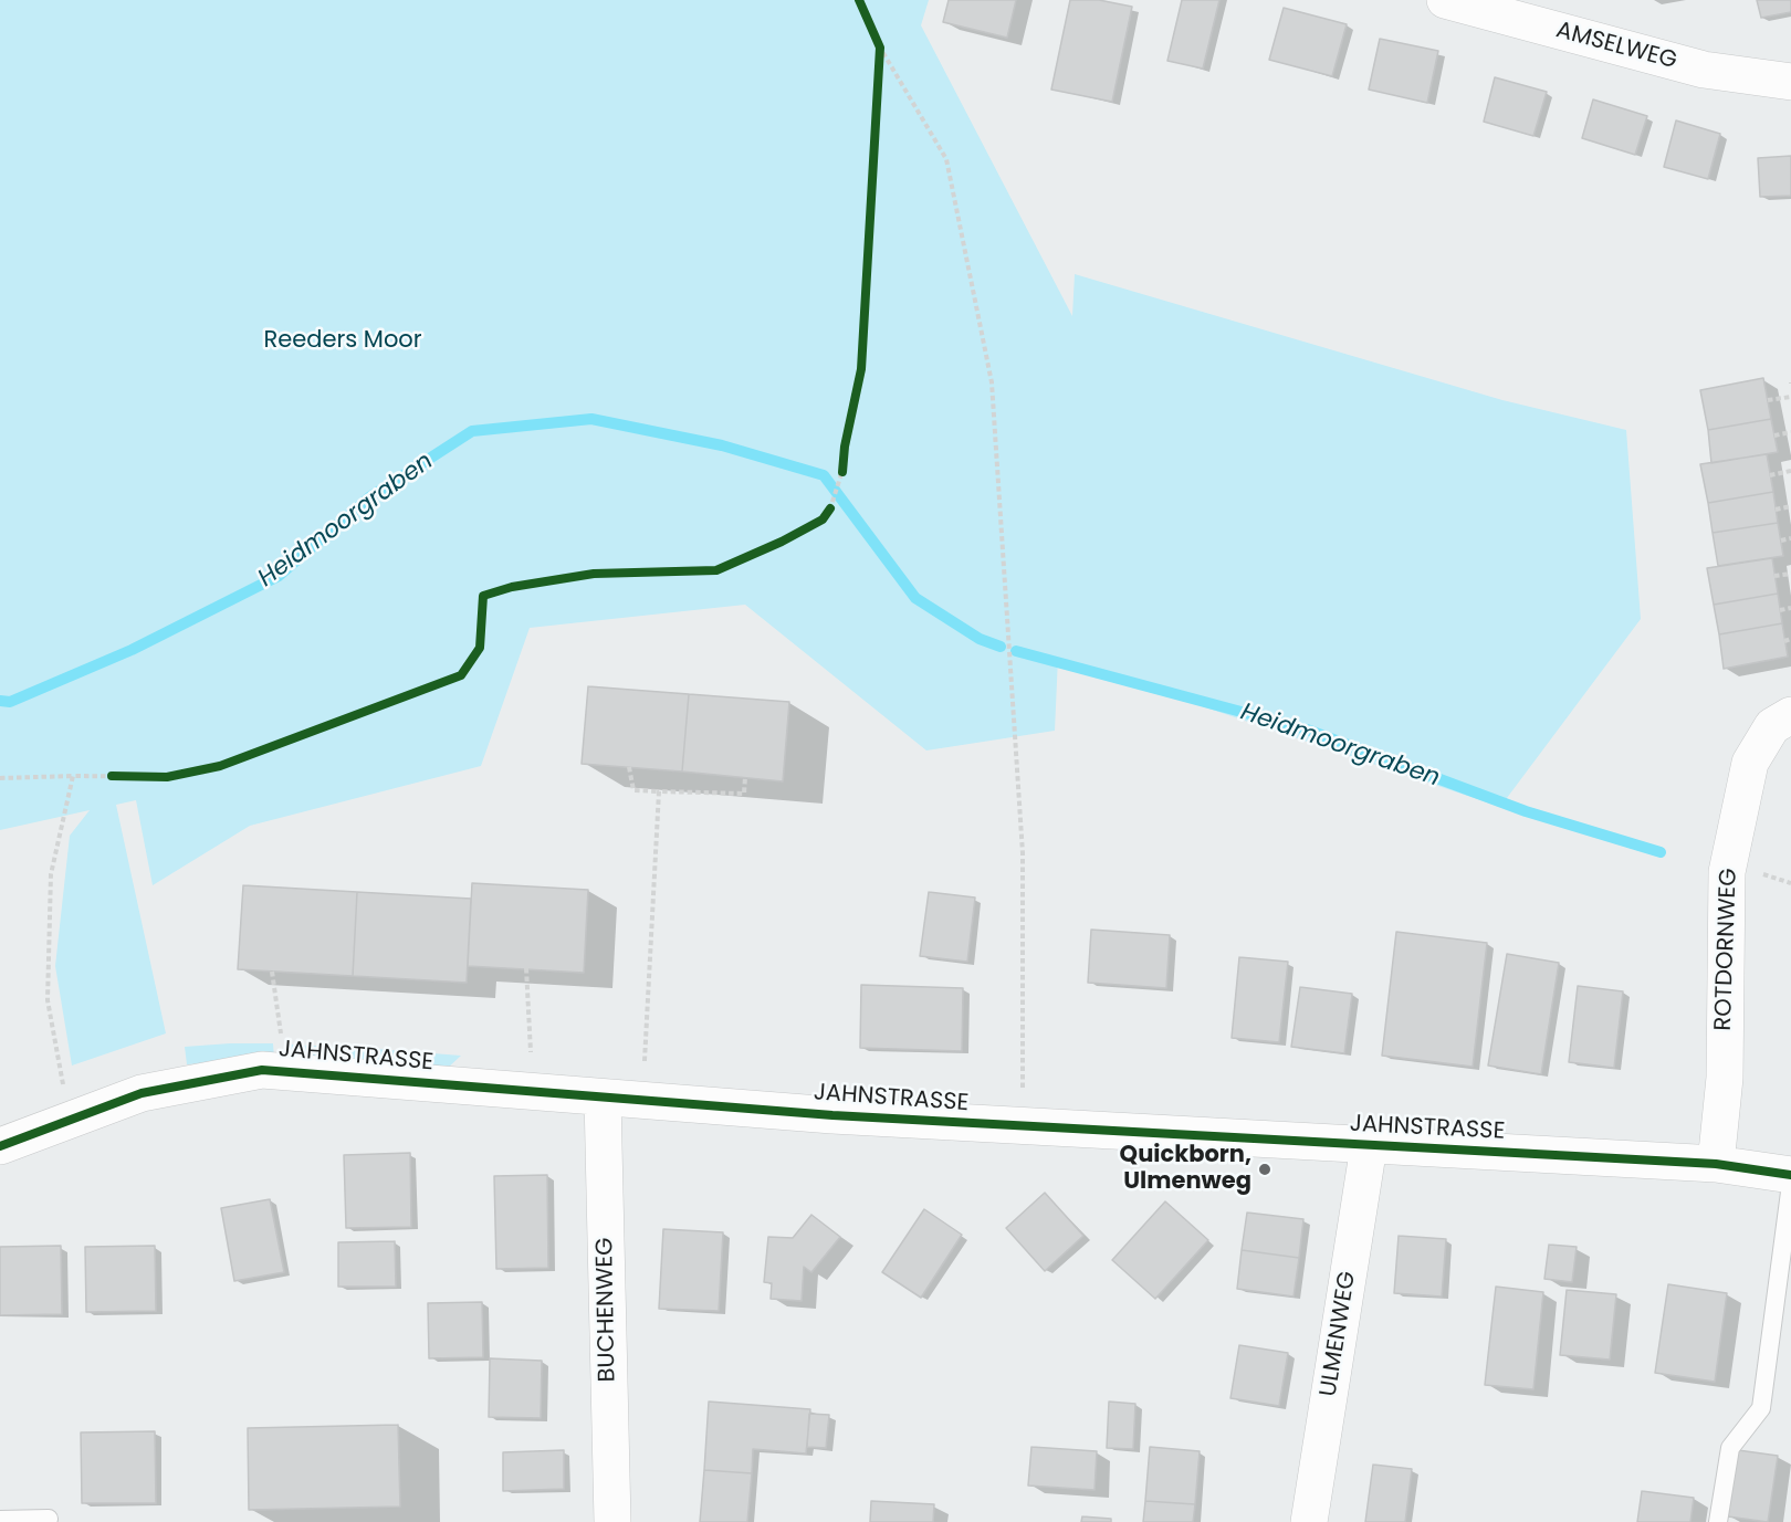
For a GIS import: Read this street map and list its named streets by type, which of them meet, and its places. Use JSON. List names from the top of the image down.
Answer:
{
  "streets": {
    "street": [
      "AMSELWEG",
      "ROTDORNWEG",
      "JAHNSTRASSE",
      "BUCHENWEG",
      "ULMENWEG"
    ]
  },
  "crossings": [
    ["ROTDORNWEG", "JAHNSTRASSE"],
    ["JAHNSTRASSE", "BUCHENWEG"],
    ["JAHNSTRASSE", "ULMENWEG"]
  ],
  "water": ["Heidmoorgraben"],
  "parks": ["Reeders Moor"],
  "places": ["Quickborn, Ulmenweg"]
}
